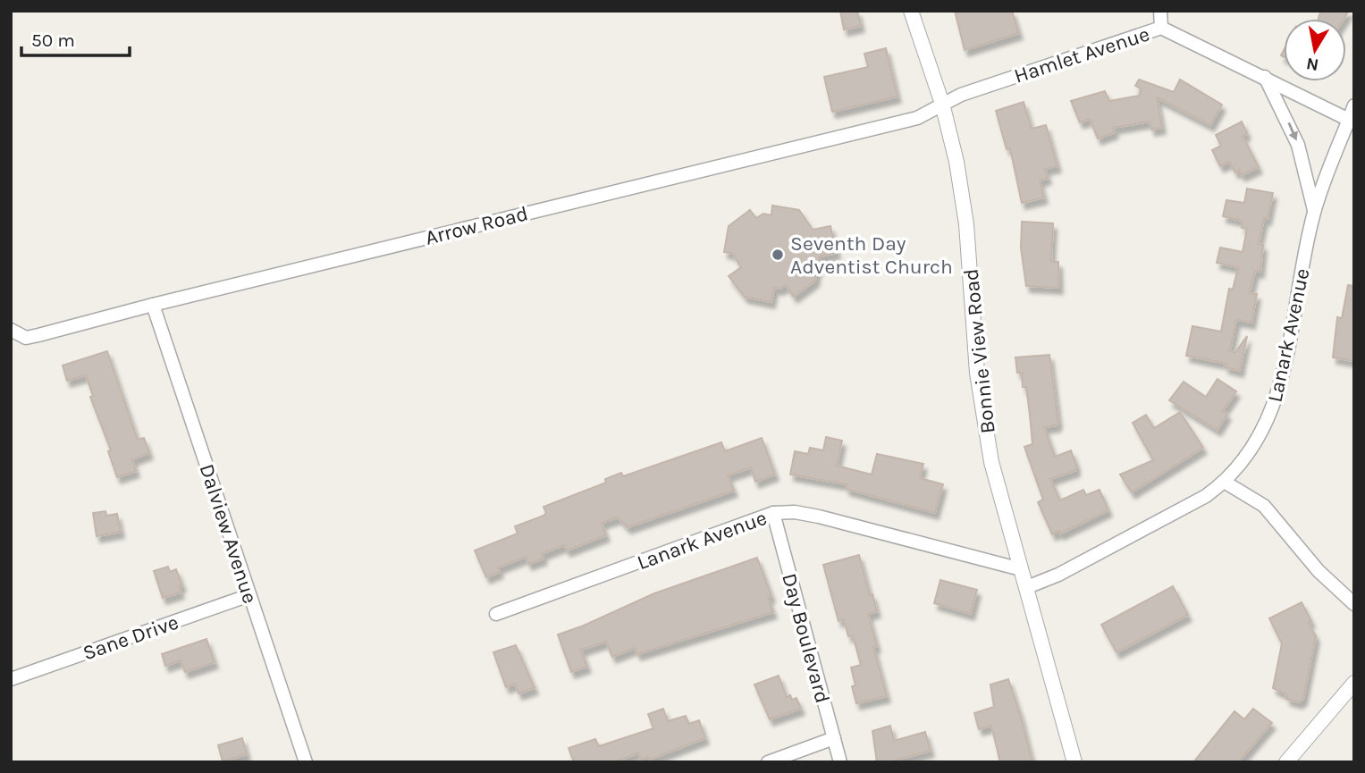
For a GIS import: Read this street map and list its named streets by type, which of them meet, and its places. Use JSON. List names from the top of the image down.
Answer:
{
  "streets": {
    "street": [
      "Hamlet Avenue",
      "Arrow Road",
      "Lanark Avenue",
      "Bonnie View Road",
      "Dalview Avenue",
      "Sane Drive",
      "Day Boulevard"
    ]
  },
  "crossings": [
    ["Hamlet Avenue", "Arrow Road"],
    ["Hamlet Avenue", "Lanark Avenue"],
    ["Hamlet Avenue", "Bonnie View Road"],
    ["Arrow Road", "Bonnie View Road"],
    ["Arrow Road", "Dalview Avenue"],
    ["Lanark Avenue", "Bonnie View Road"],
    ["Lanark Avenue", "Day Boulevard"],
    ["Dalview Avenue", "Sane Drive"]
  ],
  "places": ["Seventh Day Adventist Church"],
  "scale_bar": "50 m",
  "north": "bottom"
}
